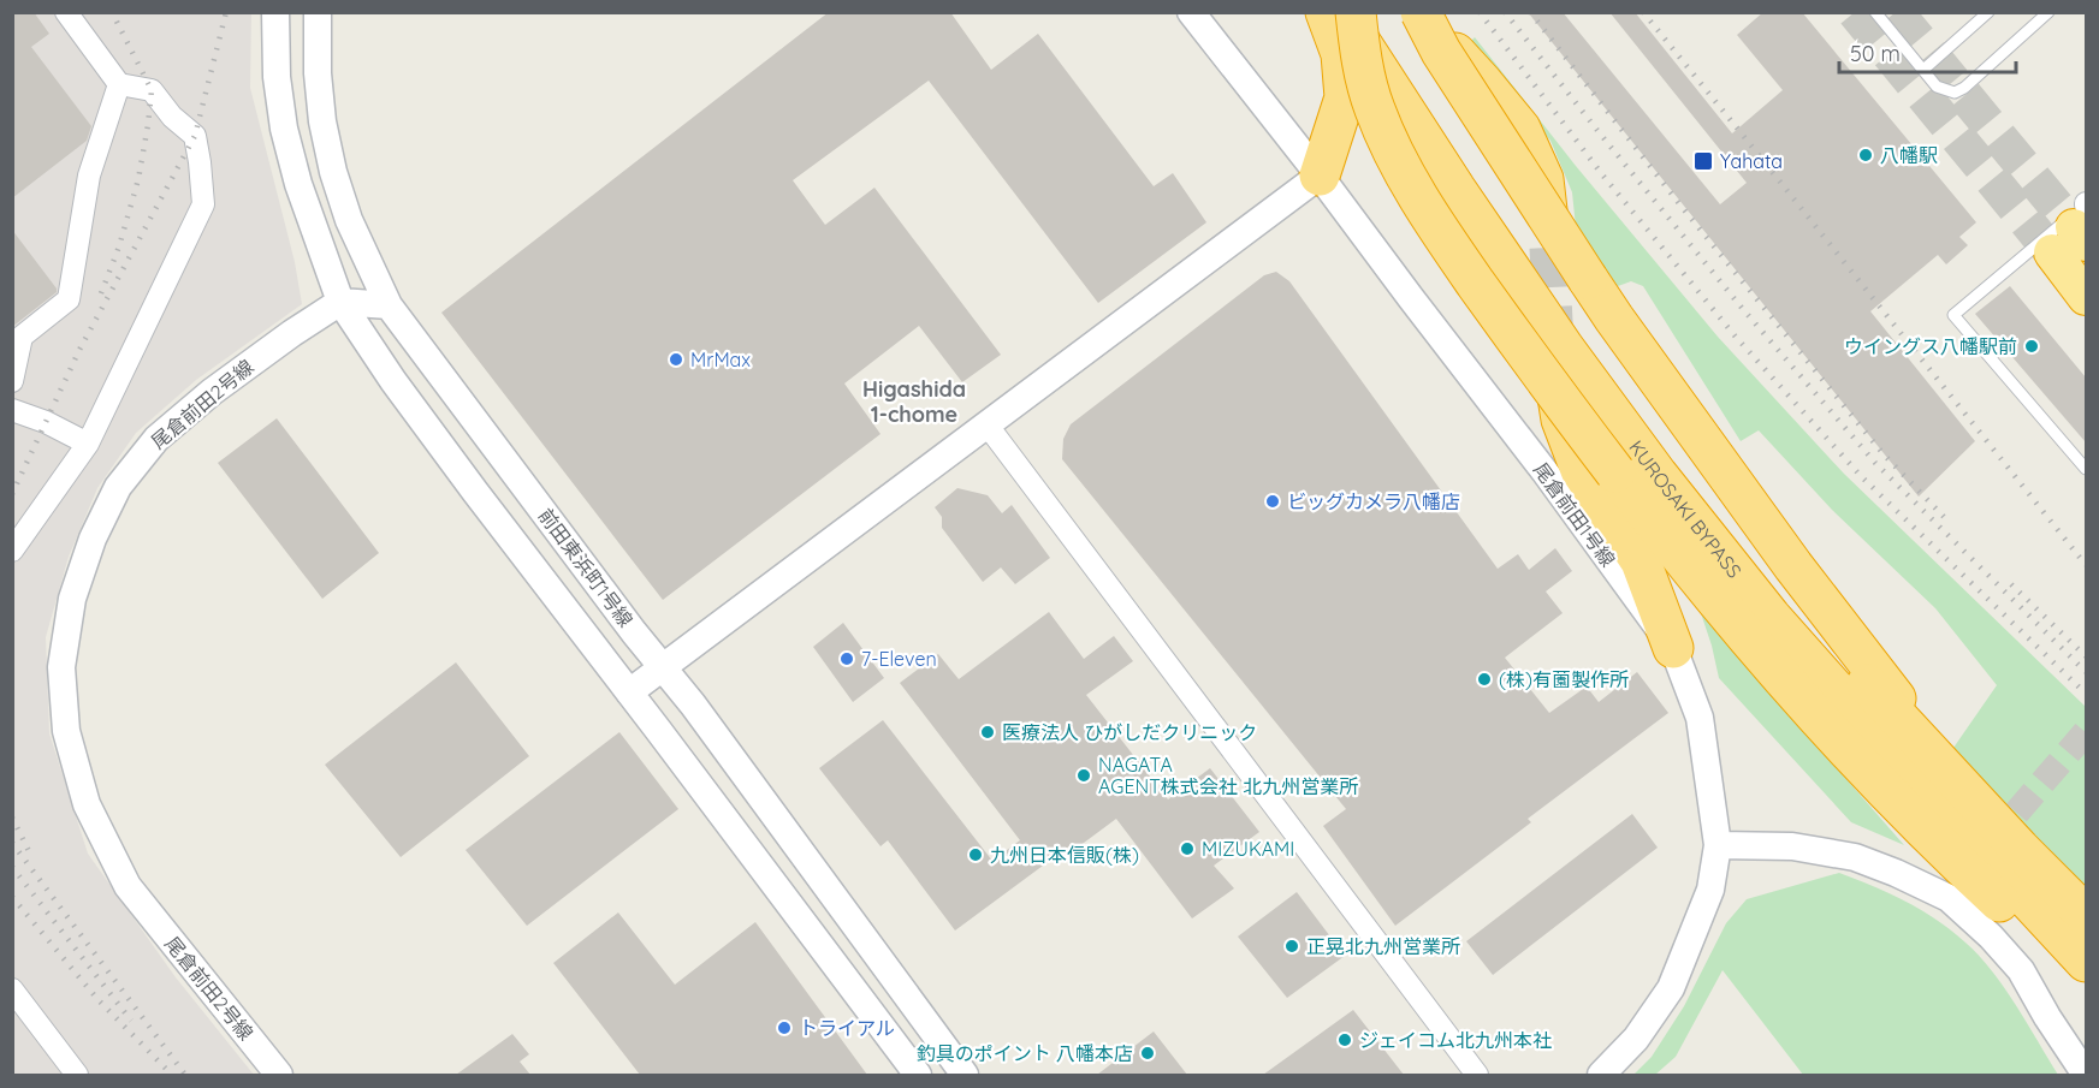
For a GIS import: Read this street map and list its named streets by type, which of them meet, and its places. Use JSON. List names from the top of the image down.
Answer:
{
  "streets": {
    "highway": ["KUROSAKI BYPASS"],
    "street": ["尾倉前田2号線", "尾倉前田1号線", "前田東浜町1号線"]
  },
  "districts": ["Higashida 1-chome"],
  "places": {
    "other": [
      "八幡駅",
      "ウイングス八幡駅前",
      "MrMax",
      "ビッグカメラ八幡店",
      "7-Eleven",
      "(株)有薗製作所",
      "医療法人 ひがしだクリニック",
      "NAGATA AGENT株式会社 北九州営業所",
      "MIZUKAMI",
      "九州日本信販(株)",
      "正晃北九州営業所",
      "トライアル",
      "ジェイコム北九州本社",
      "釣具のポイント 八幡本店"
    ],
    "transit": ["Yahata"]
  },
  "scale_bar": "50 m"
}
